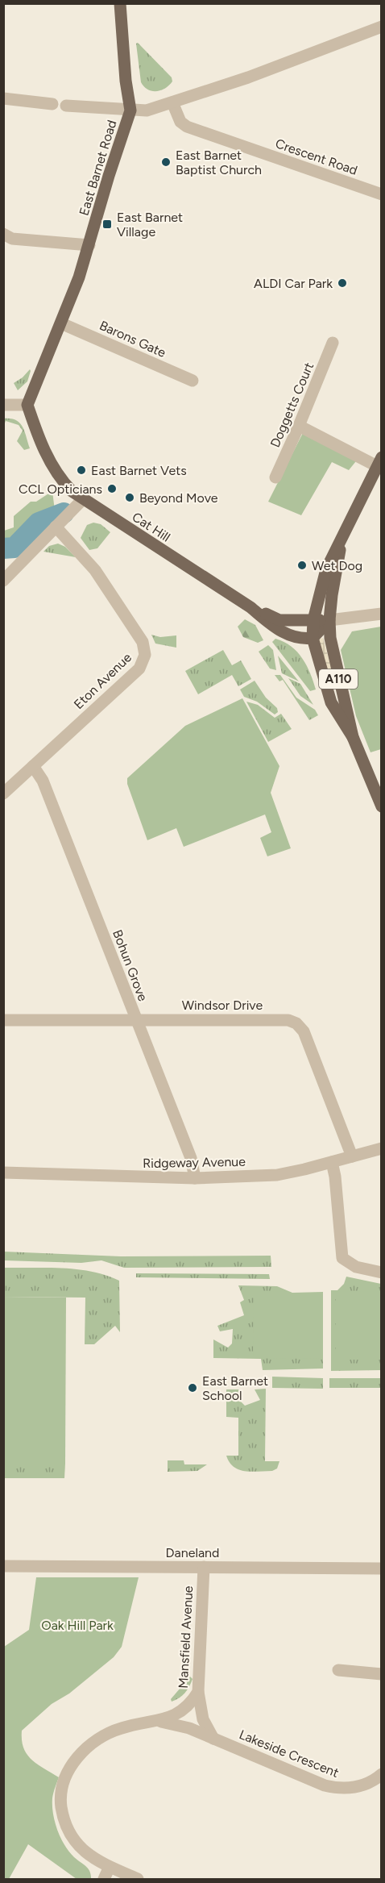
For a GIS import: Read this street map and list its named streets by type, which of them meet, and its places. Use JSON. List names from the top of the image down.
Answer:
{
  "streets": {
    "main road": ["East Barnet Road", "Cat Hill", "A110"],
    "street": [
      "Crescent Road",
      "Barons Gate",
      "Doggetts Court",
      "Eton Avenue",
      "Bohun Grove",
      "Windsor Drive",
      "Ridgeway Avenue",
      "Daneland",
      "Mansfield Avenue",
      "Lakeside Crescent"
    ]
  },
  "crossings": [
    ["Crescent Road", "East Barnet Road"],
    ["East Barnet Road", "Barons Gate"],
    ["East Barnet Road", "Cat Hill"],
    ["Cat Hill", "A110"],
    ["Eton Avenue", "Bohun Grove"],
    ["Bohun Grove", "Windsor Drive"],
    ["Bohun Grove", "Ridgeway Avenue"],
    ["Windsor Drive", "Ridgeway Avenue"],
    ["Daneland", "Mansfield Avenue"],
    ["Mansfield Avenue", "Lakeside Crescent"]
  ],
  "parks": ["Oak Hill Park"],
  "places": {
    "other": [
      "East Barnet Baptist Church",
      "ALDI Car Park",
      "East Barnet Vets",
      "CCL Opticians",
      "Beyond Move",
      "Wet Dog",
      "East Barnet School"
    ],
    "transit": ["East Barnet Village"]
  }
}
